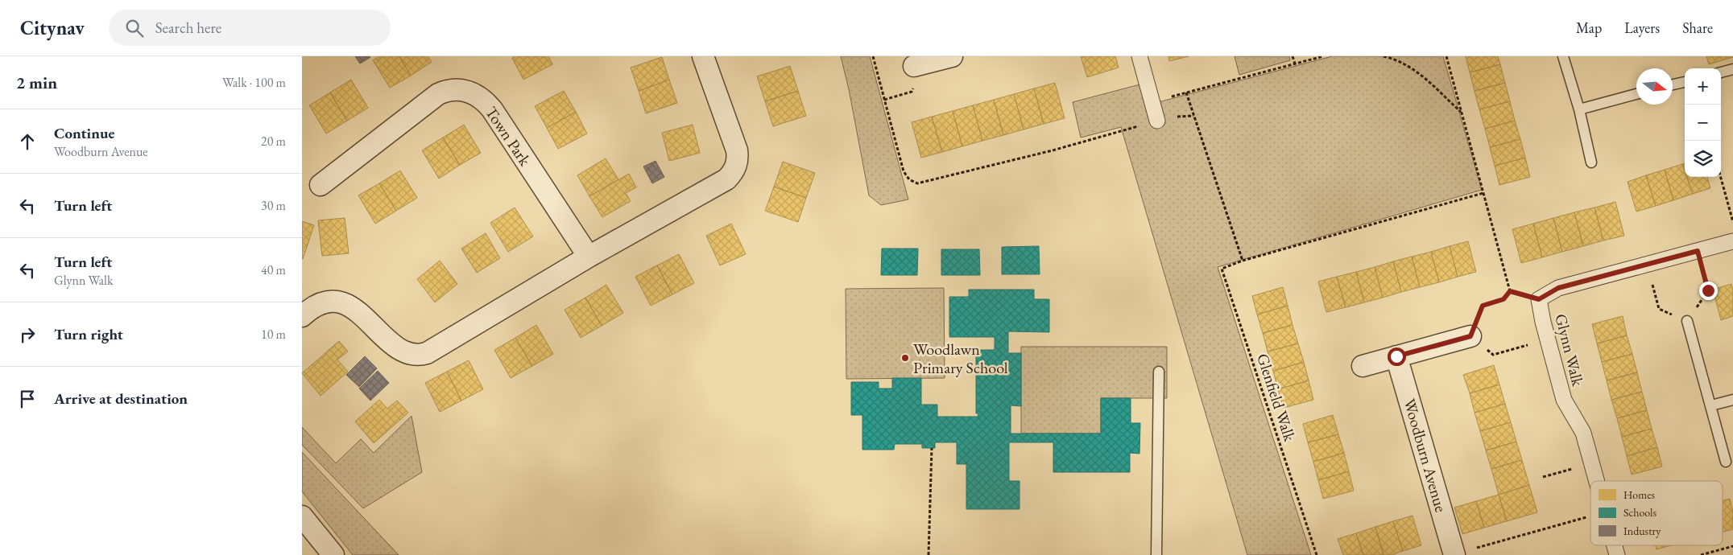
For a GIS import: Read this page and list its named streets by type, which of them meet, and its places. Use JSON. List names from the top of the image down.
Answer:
{
  "streets": {
    "street": ["Town Park", "Glynn Walk", "Woodburn Avenue"],
    "path": ["Glenfield Walk"]
  },
  "places": ["Woodlawn Primary School"],
  "legend": ["Homes", "Schools", "Industry"],
  "north": "right",
  "page": {
    "header": "Citynav",
    "search": "Search here",
    "nav": ["Map", "Layers", "Share"],
    "heading": ["2 min", "Walk · 100 m"],
    "map_buttons": ["+", "−"],
    "list": [
      ["Continue", "Woodburn Avenue", "20 m"],
      ["Turn left", "30 m"],
      ["Turn left", "Glynn Walk", "40 m"],
      ["Turn right", "10 m"],
      "Arrive at destination"
    ]
  }
}
